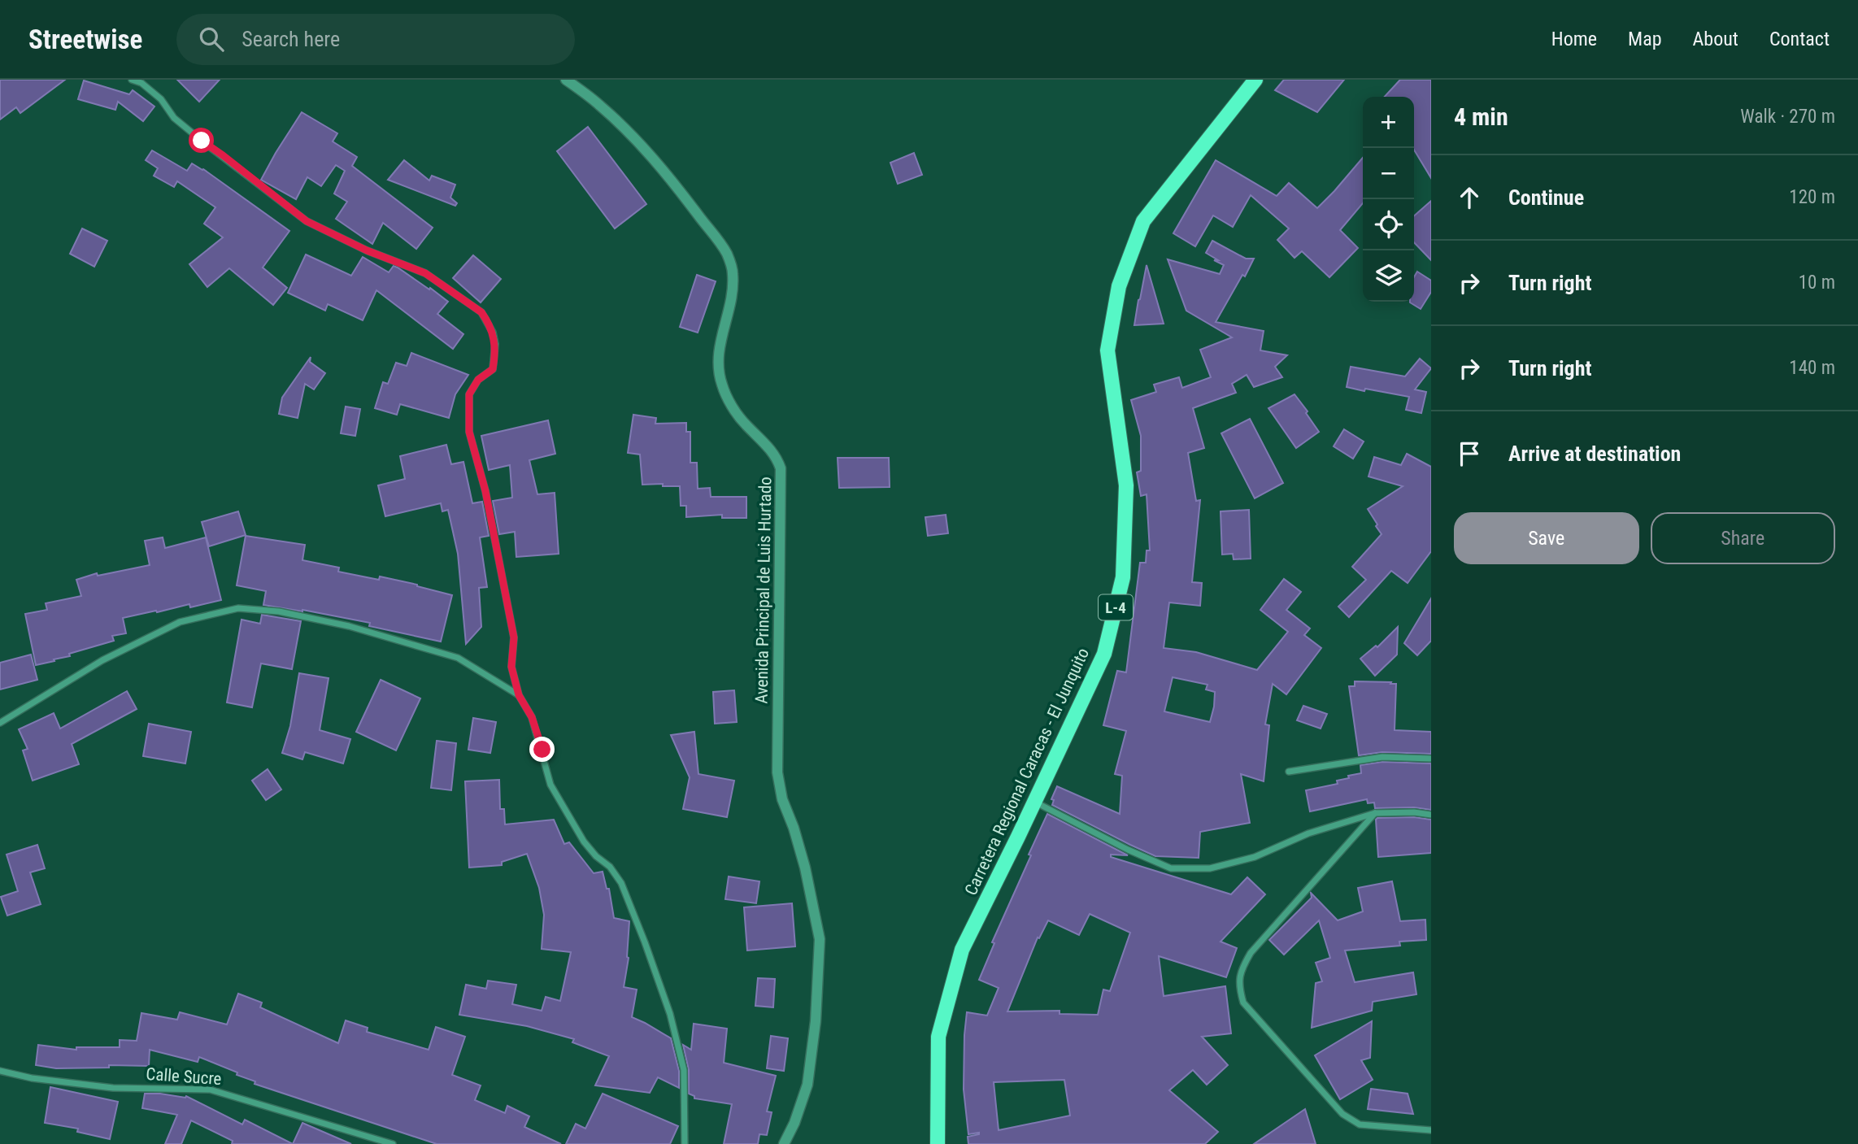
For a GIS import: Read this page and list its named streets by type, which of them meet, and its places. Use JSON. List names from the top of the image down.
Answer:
{
  "streets": {
    "main road": ["L-4", "Carretera Regional Caracas - El Junquito"],
    "street": ["Avenida Principal de Luis Hurtado", "Calle Sucre"]
  },
  "page": {
    "header": "Streetwise",
    "search": "Search here",
    "nav": [
      "Home",
      "Map",
      "About",
      "Contact"
    ],
    "heading": ["4 min", "Walk · 270 m"],
    "map_buttons": ["+", "−"],
    "list": [
      ["Continue", "120 m"],
      ["Turn right", "10 m"],
      ["Turn right", "140 m"],
      "Arrive at destination"
    ],
    "buttons": ["Save", "Share"]
  }
}
